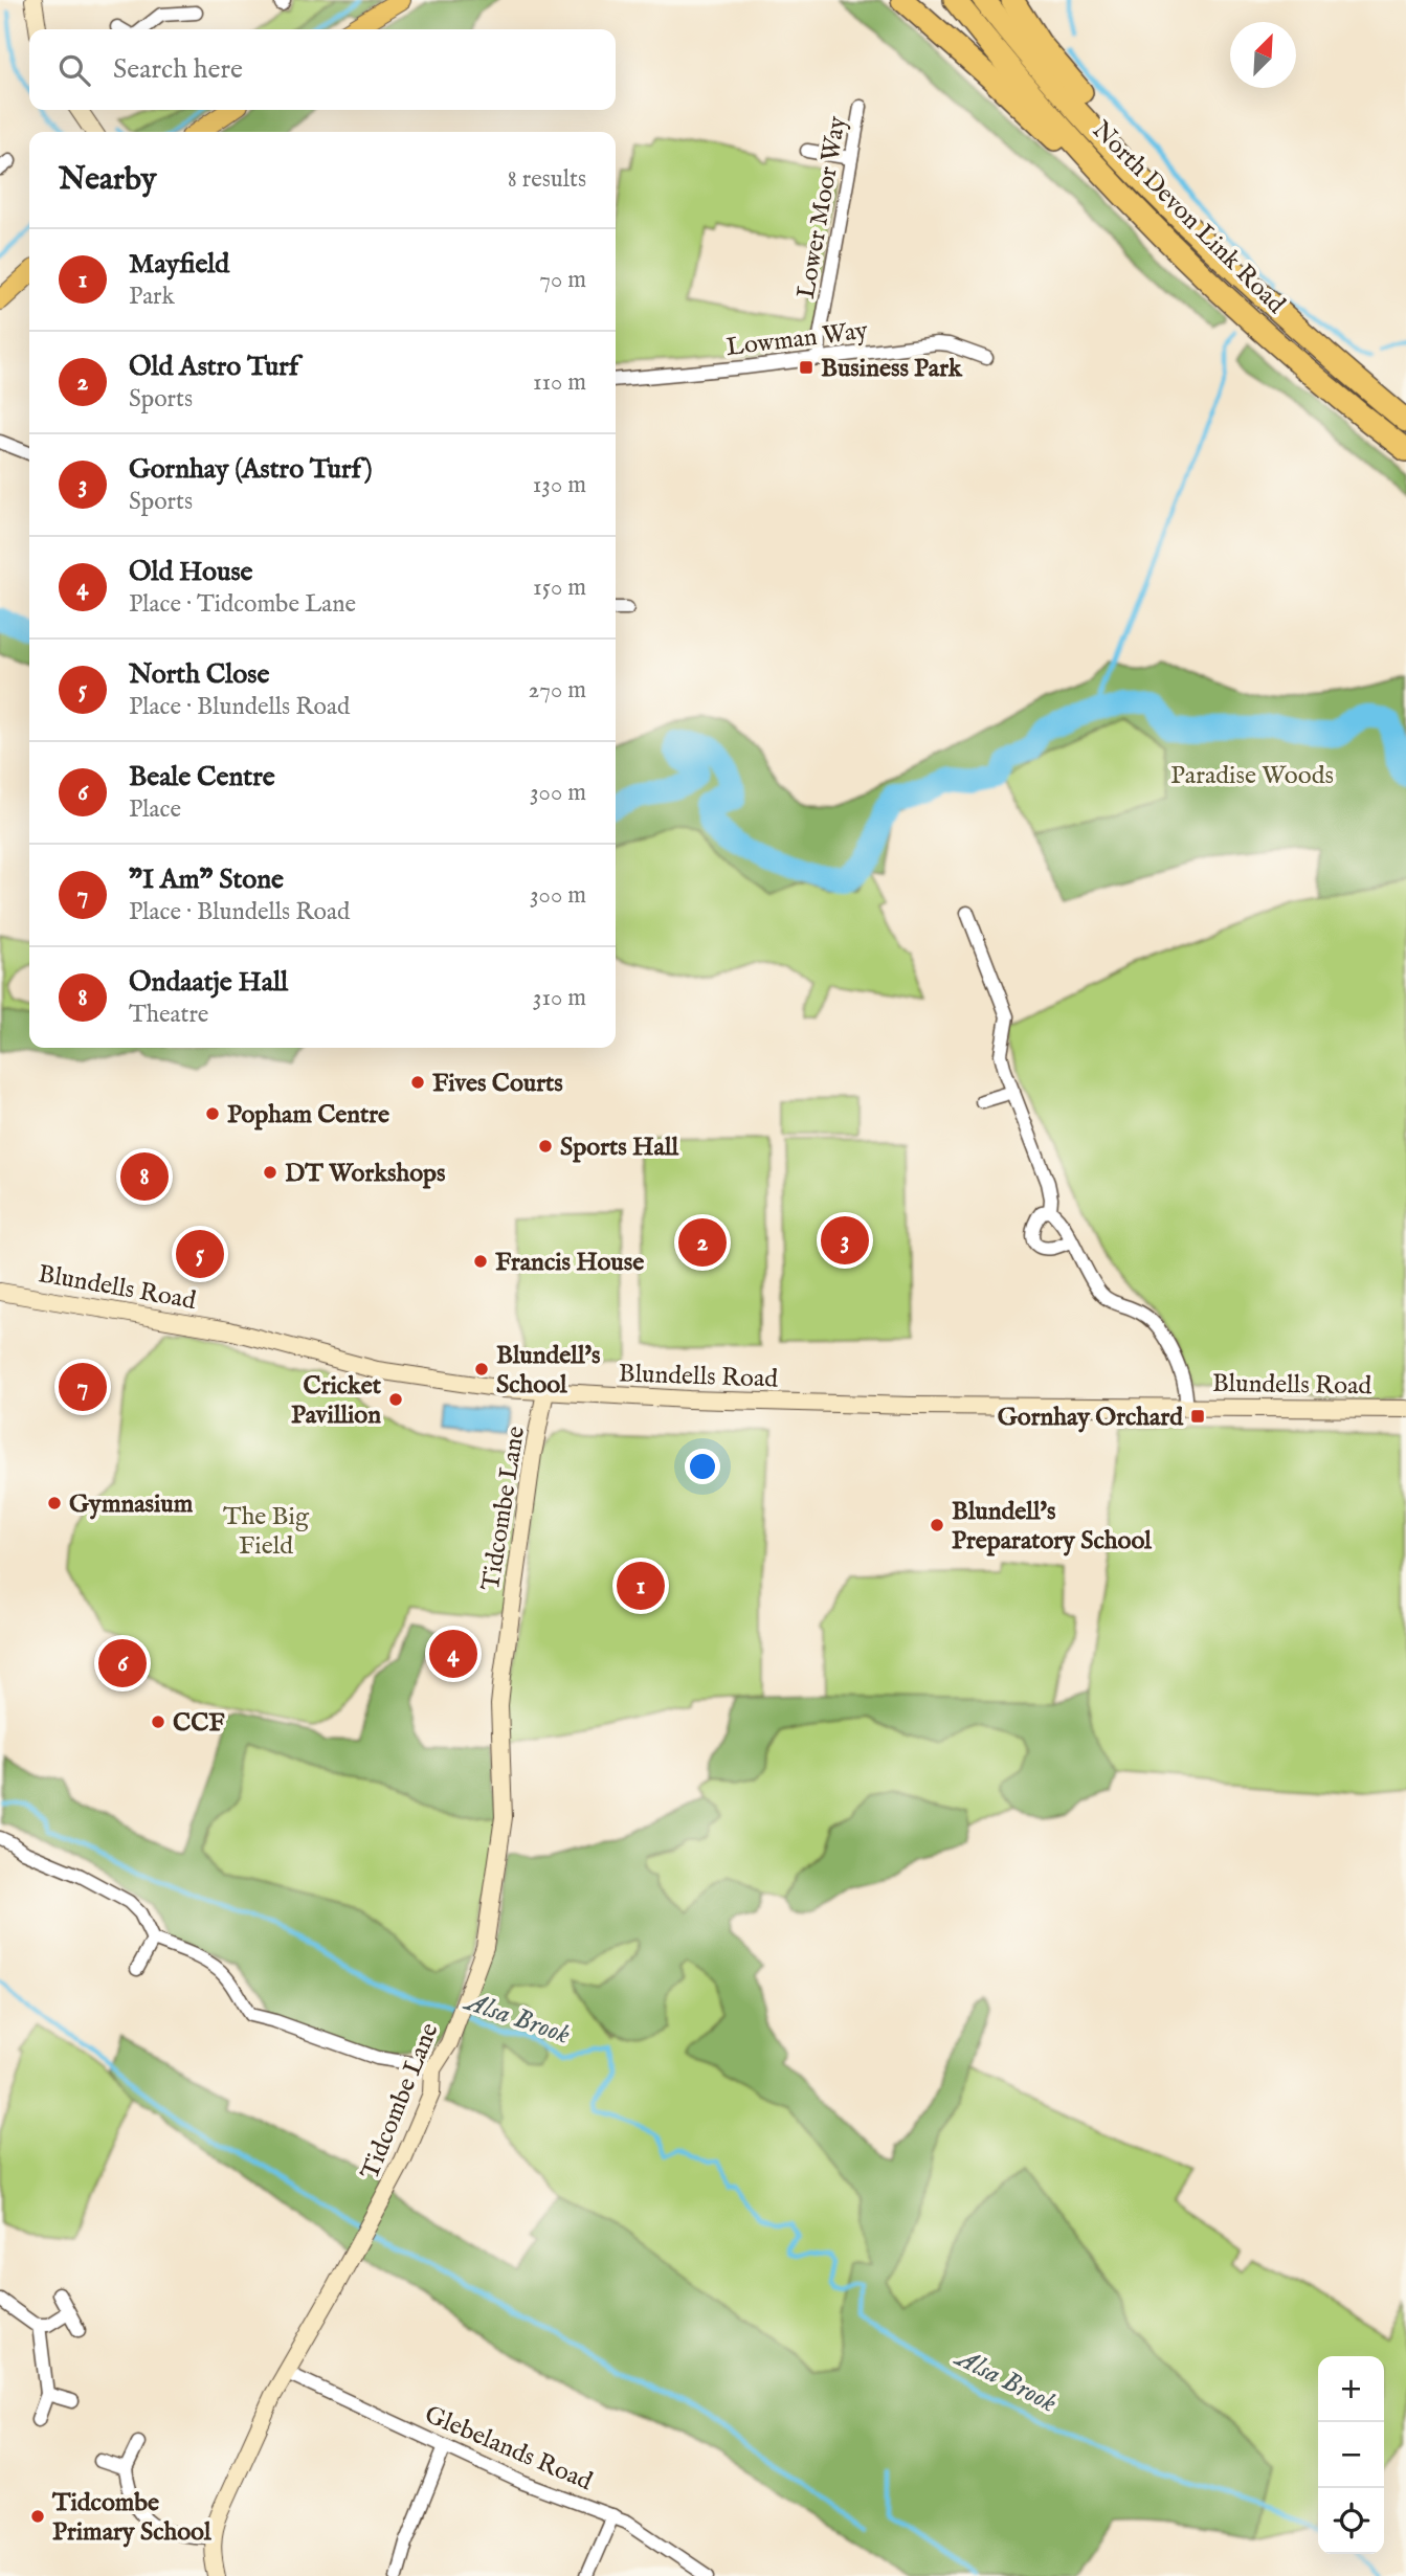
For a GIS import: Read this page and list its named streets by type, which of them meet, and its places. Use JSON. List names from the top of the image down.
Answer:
{
  "streets": {
    "highway": ["North Devon Link Road"],
    "street": [
      "Lower Moor Way",
      "Lowman Way",
      "Blundells Road",
      "Tidcombe Lane",
      "Glebelands Road"
    ]
  },
  "crossings": [
    ["Lower Moor Way", "Lowman Way"],
    ["Blundells Road", "Tidcombe Lane"],
    ["Tidcombe Lane", "Glebelands Road"]
  ],
  "water": ["Alsa Brook"],
  "parks": ["Paradise Woods", "The Big Field"],
  "places": {
    "transit": ["Business Park", "Gornhay Orchard"],
    "other": [
      "Fives Courts",
      "Popham Centre",
      "Sports Hall",
      "DT Workshops",
      "Francis House",
      "Blundell's School",
      "Cricket Pavillion",
      "Gymnasium",
      "Blundell's Preparatory School",
      "CCF",
      "Tidcombe Primary School"
    ]
  },
  "north": "top right",
  "page": {
    "search": "Search here",
    "heading": ["Nearby", "8 results"],
    "list": [
      {
        "mark": "1",
        "name": "Mayfield",
        "note": "Park",
        "value": "70 m"
      },
      {
        "mark": "2",
        "name": "Old Astro Turf",
        "note": "Sports",
        "value": "110 m"
      },
      {
        "mark": "3",
        "name": "Gornhay (Astro Turf)",
        "note": "Sports",
        "value": "130 m"
      },
      {
        "mark": "4",
        "name": "Old House",
        "note": "Place · Tidcombe Lane",
        "value": "150 m"
      },
      {
        "mark": "5",
        "name": "North Close",
        "note": "Place · Blundells Road",
        "value": "270 m"
      },
      {
        "mark": "6",
        "name": "Beale Centre",
        "note": "Place",
        "value": "300 m"
      },
      {
        "mark": "7",
        "name": "\"I Am\" Stone",
        "note": "Place · Blundells Road",
        "value": "300 m"
      },
      {
        "mark": "8",
        "name": "Ondaatje Hall",
        "note": "Theatre",
        "value": "310 m"
      }
    ],
    "pins": [
      "8",
      "3",
      "2",
      "5",
      "7",
      "1",
      "4",
      "6"
    ],
    "map_buttons": ["+", "−"]
  }
}
